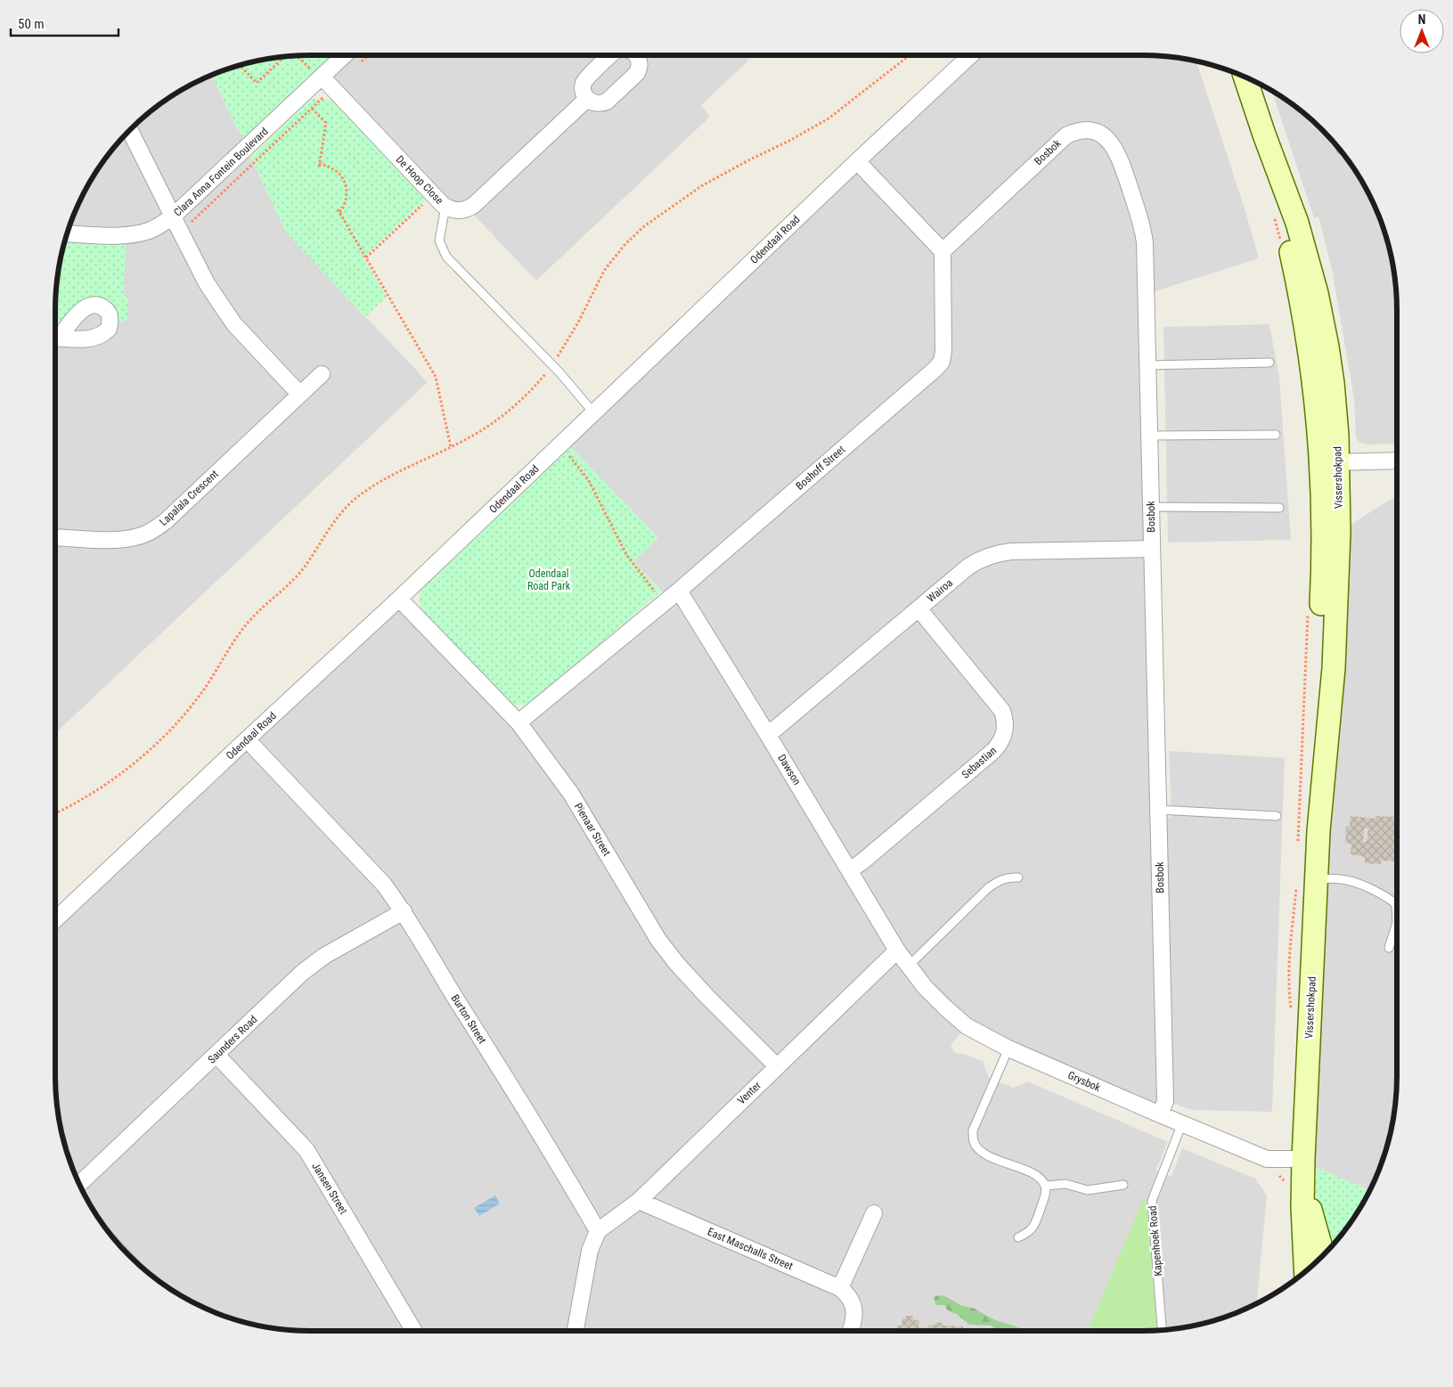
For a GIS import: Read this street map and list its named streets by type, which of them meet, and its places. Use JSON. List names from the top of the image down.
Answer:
{
  "streets": {
    "main road": ["Vissershokpad"],
    "street": [
      "Bosbok",
      "Clara Anna Fontein Boulevard",
      "De Hoop Close",
      "Odendaal Road",
      "Boshoff Street",
      "Lapalala Crescent",
      "Wairoa",
      "Sebastian",
      "Dawson",
      "Pienaar Street",
      "Burton Street",
      "Saunders Road",
      "Grysbok",
      "Venter",
      "Jansen Street",
      "East Maschalls Street"
    ],
    "lane": ["Kapenhoek Road"]
  },
  "crossings": [
    ["Bosbok", "Boshoff Street"],
    ["Bosbok", "Wairoa"],
    ["Bosbok", "Grysbok"],
    ["Clara Anna Fontein Boulevard", "De Hoop Close"],
    ["Odendaal Road", "Pienaar Street"],
    ["Odendaal Road", "Burton Street"],
    ["Boshoff Street", "Dawson"],
    ["Boshoff Street", "Pienaar Street"],
    ["Vissershokpad", "Grysbok"],
    ["Wairoa", "Sebastian"],
    ["Wairoa", "Dawson"],
    ["Sebastian", "Dawson"],
    ["Dawson", "Grysbok"],
    ["Dawson", "Venter"],
    ["Pienaar Street", "Venter"],
    ["Burton Street", "Saunders Road"],
    ["Burton Street", "Venter"],
    ["Saunders Road", "Jansen Street"],
    ["Grysbok", "Venter"],
    ["Grysbok", "Kapenhoek Road"],
    ["Venter", "East Maschalls Street"]
  ],
  "parks": ["Odendaal Road Park"],
  "scale_bar": "50 m",
  "north": "top"
}
